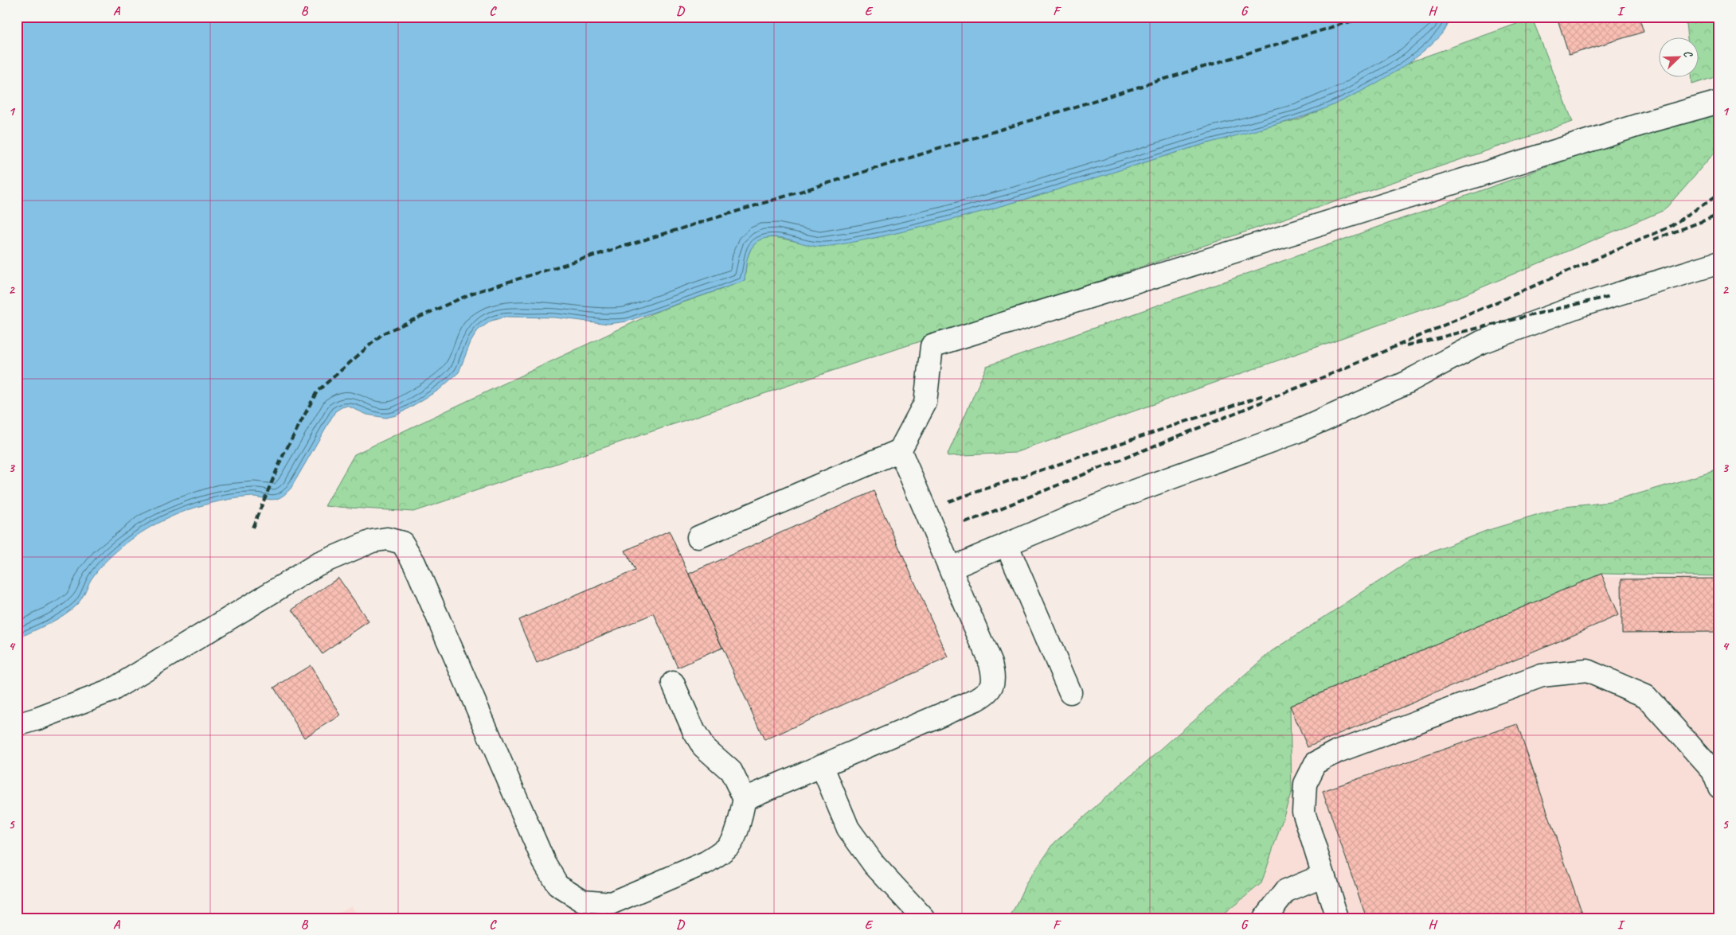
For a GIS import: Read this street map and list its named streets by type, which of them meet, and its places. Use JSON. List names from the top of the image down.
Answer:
{
  "north": "top right",
  "grid": {
    "columns": [
      "A",
      "B",
      "C",
      "D",
      "E",
      "F",
      "G",
      "H",
      "I"
    ],
    "rows": [
      "1",
      "2",
      "3",
      "4",
      "5"
    ]
  }
}
